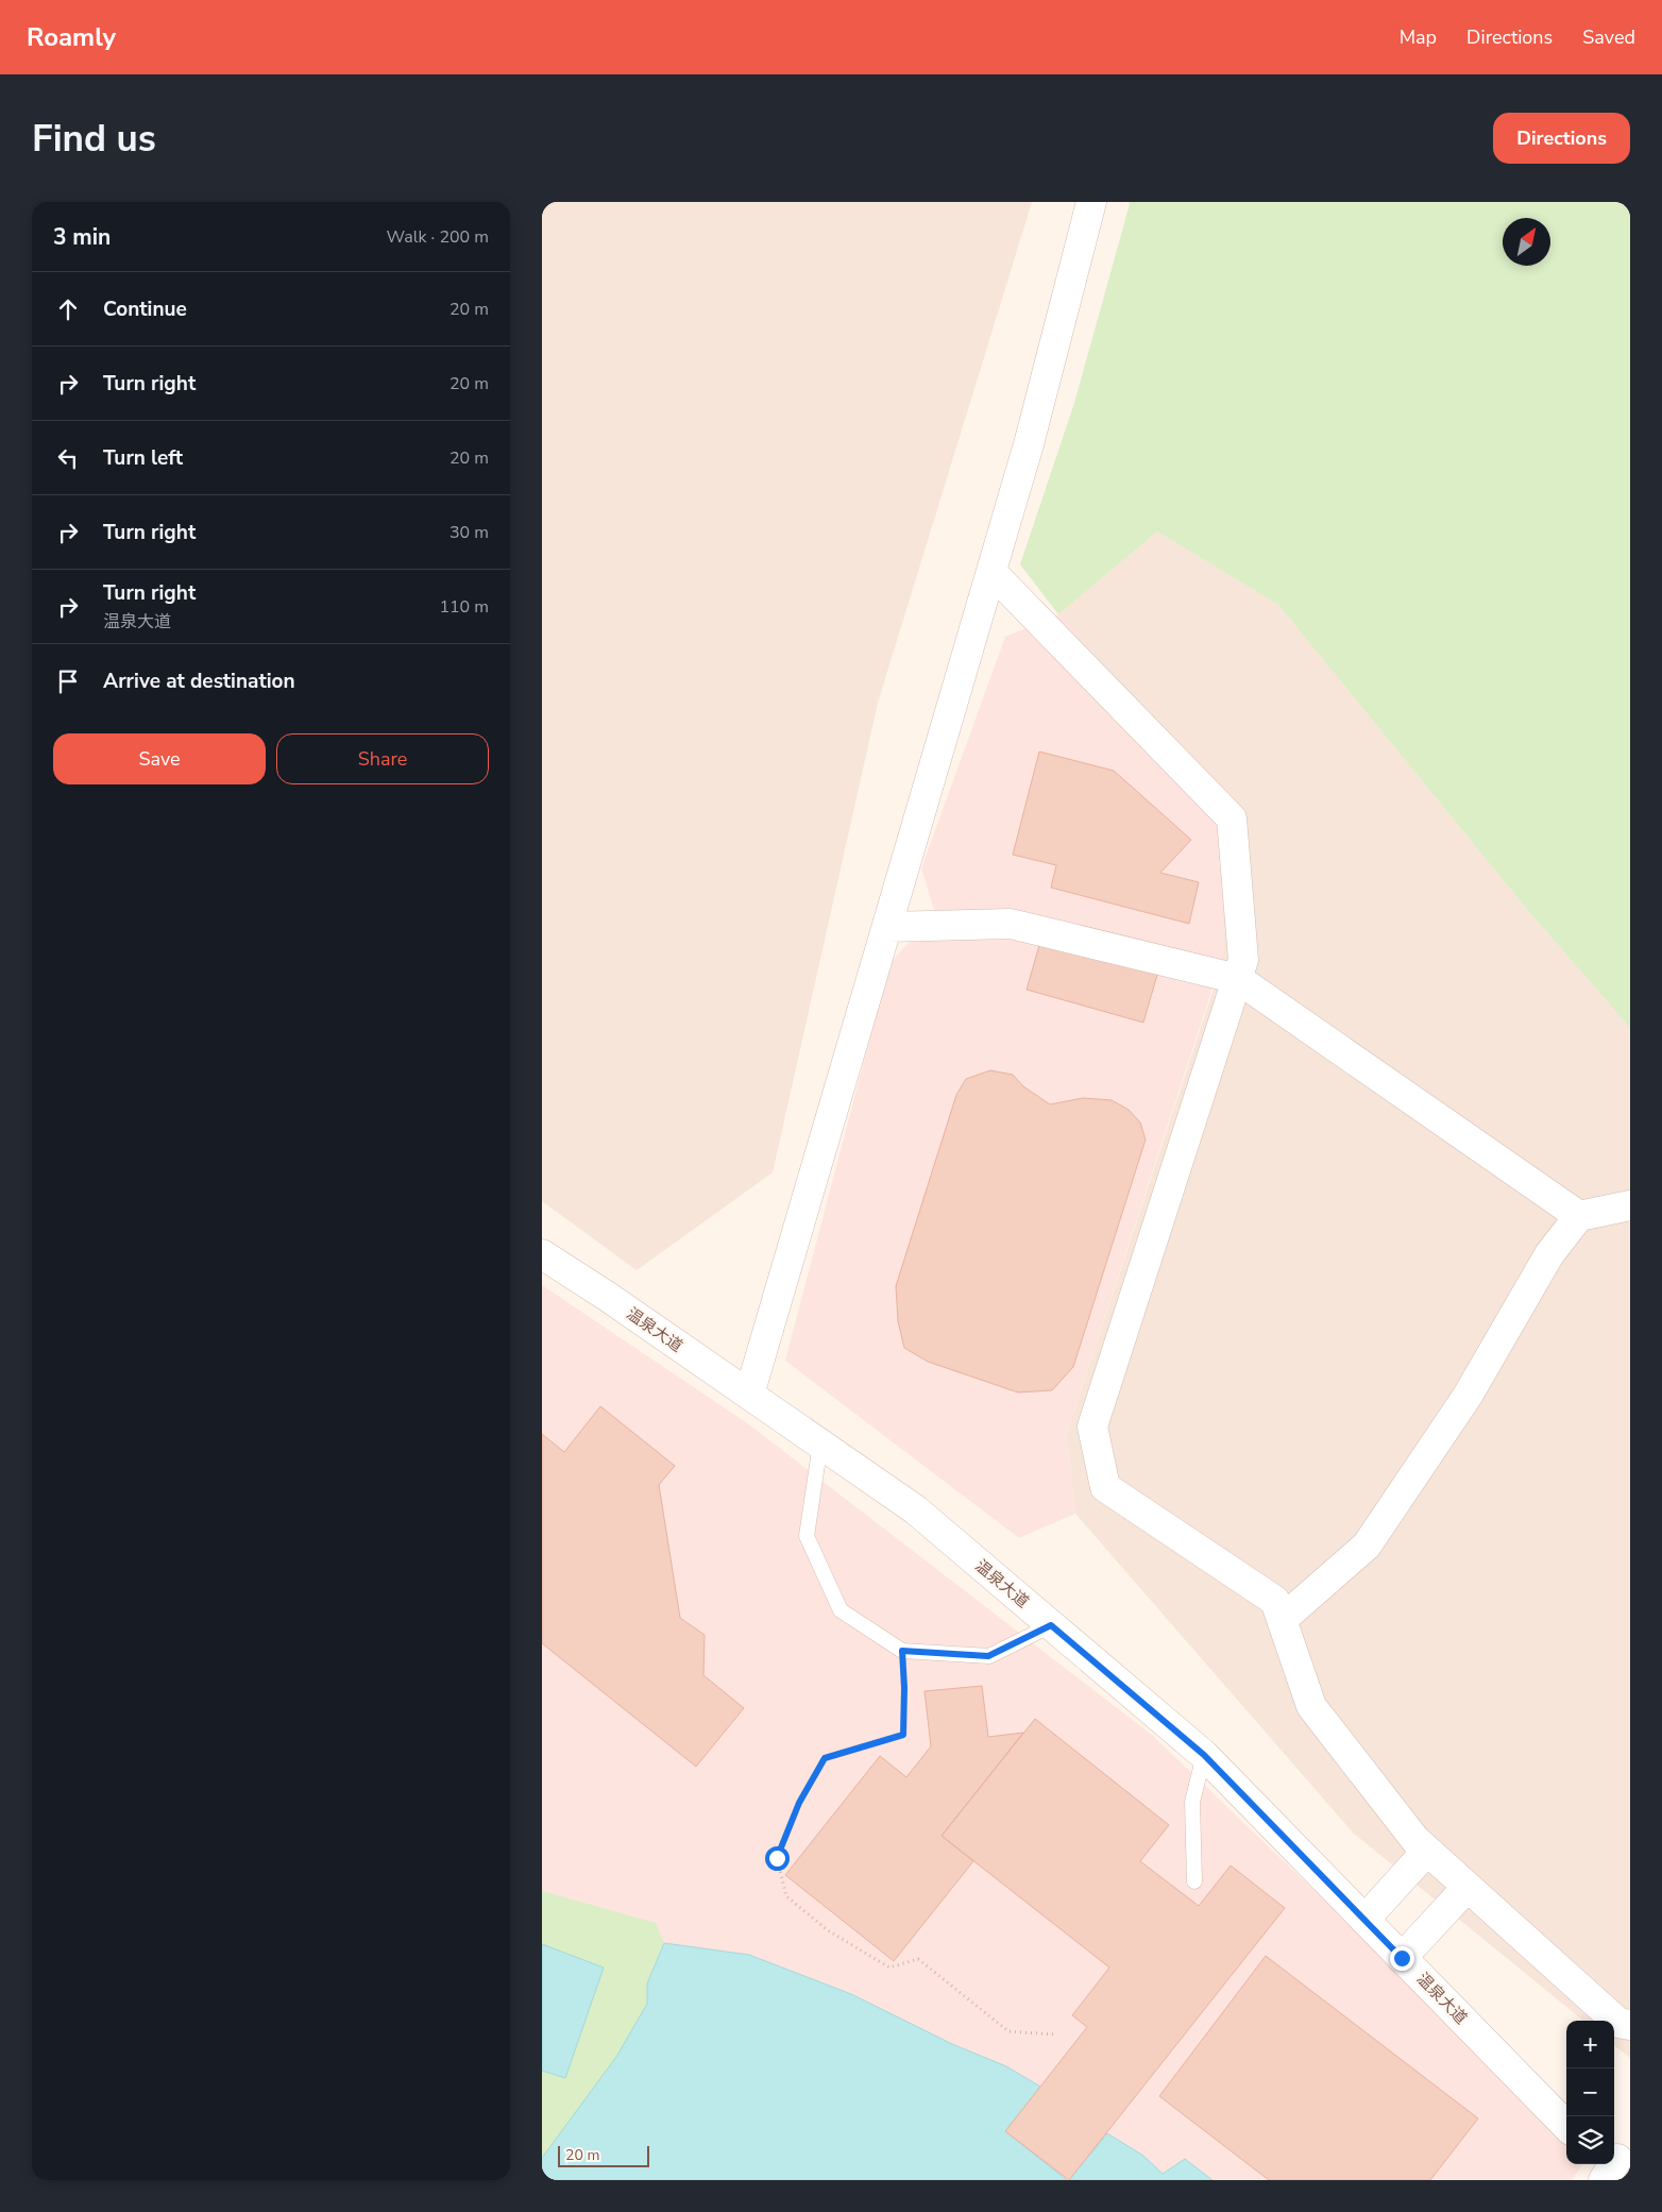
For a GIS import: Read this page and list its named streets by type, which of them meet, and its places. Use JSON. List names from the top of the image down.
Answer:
{
  "streets": {
    "street": ["温泉大道"]
  },
  "scale_bar": "20 m",
  "north": "top right",
  "page": {
    "header": "Roamly",
    "nav": ["Map", "Directions", "Saved"],
    "buttons": [
      "Directions",
      ["Save", "Share"]
    ],
    "title": "Find us",
    "heading": ["3 min", "Walk · 200 m"],
    "list": [
      ["Continue", "20 m"],
      ["Turn right", "20 m"],
      ["Turn left", "20 m"],
      ["Turn right", "30 m"],
      ["Turn right", "温泉大道", "110 m"],
      "Arrive at destination"
    ],
    "map_buttons": ["+", "−"],
    "scale": "20 m"
  }
}
